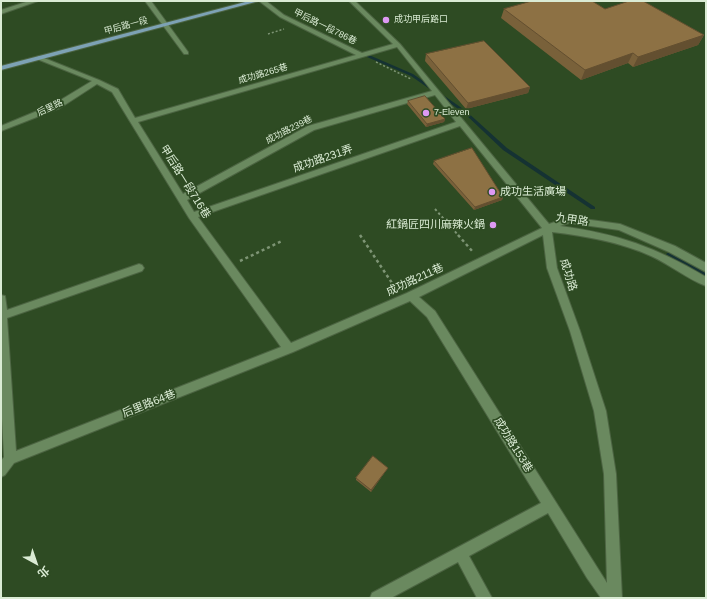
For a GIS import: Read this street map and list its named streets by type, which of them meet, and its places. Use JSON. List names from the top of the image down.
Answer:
{
  "streets": {
    "main road": ["甲后路一段"],
    "street": [
      "甲后路一段786巷",
      "成功路265巷",
      "后里路",
      "成功路239巷",
      "成功路231弄",
      "甲后路一段716巷",
      "九甲路",
      "成功路",
      "成功路211巷",
      "后里路64巷",
      "成功路153巷"
    ]
  },
  "crossings": [
    ["甲后路一段", "甲后路一段716巷"],
    ["甲后路一段786巷", "成功路265巷"],
    ["成功路265巷", "甲后路一段716巷"],
    ["后里路", "甲后路一段716巷"],
    ["成功路239巷", "甲后路一段716巷"],
    ["成功路231弄", "甲后路一段716巷"],
    ["甲后路一段716巷", "成功路211巷"],
    ["甲后路一段716巷", "后里路64巷"],
    ["九甲路", "成功路"],
    ["九甲路", "成功路211巷"],
    ["成功路", "成功路211巷"],
    ["成功路211巷", "后里路64巷"],
    ["成功路211巷", "成功路153巷"]
  ],
  "places": [
    "成功甲后路口",
    "7-Eleven",
    "成功生活廣場",
    "紅鍋匠四川麻辣火鍋"
  ],
  "north": "bottom right"
}
